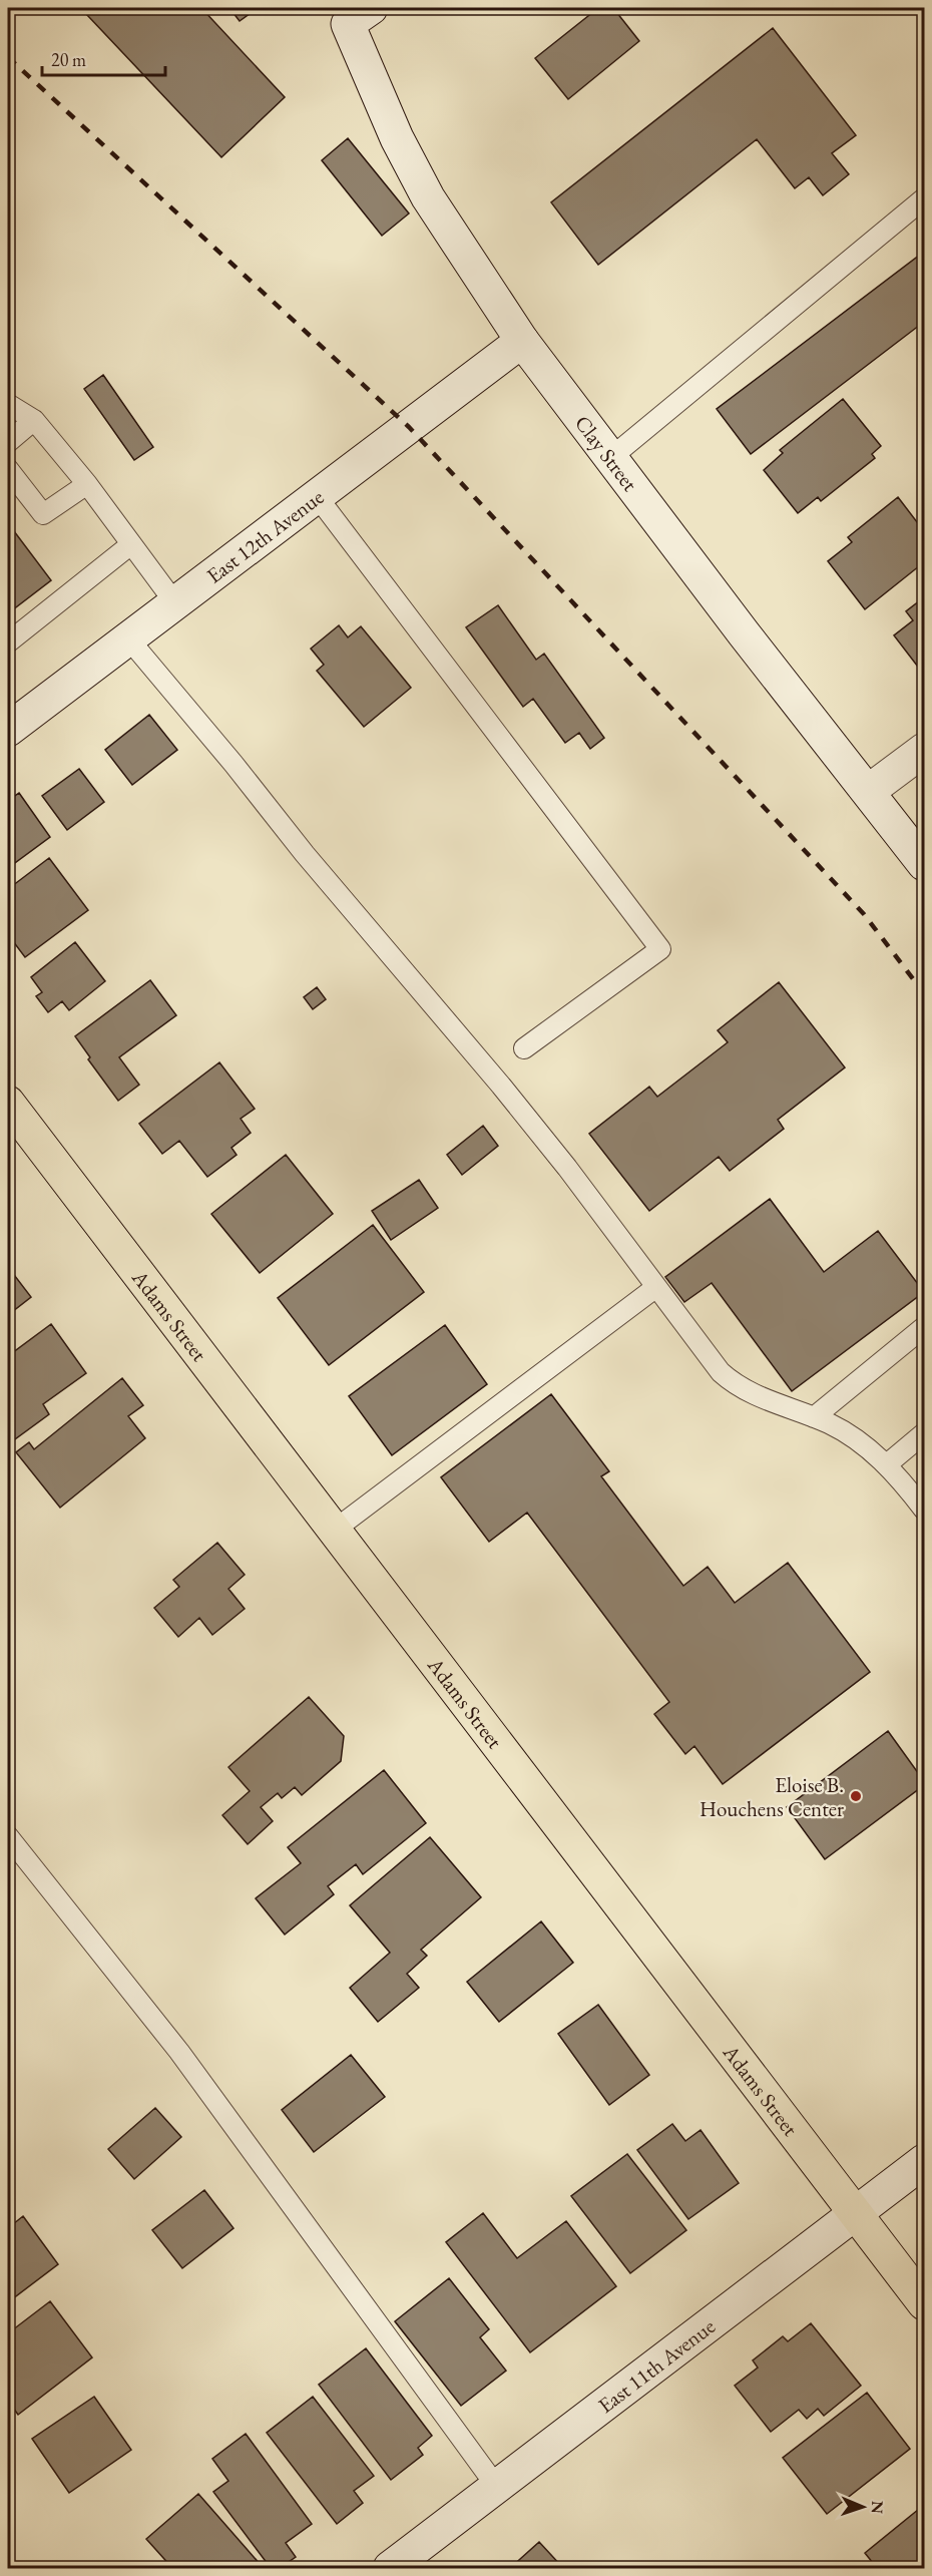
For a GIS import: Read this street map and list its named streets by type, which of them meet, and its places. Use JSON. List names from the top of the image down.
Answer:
{
  "streets": {
    "main road": ["Adams Street"],
    "street": ["Clay Street", "East 12th Avenue", "East 11th Avenue"]
  },
  "crossings": [
    ["Clay Street", "East 12th Avenue"],
    ["Adams Street", "East 11th Avenue"]
  ],
  "places": ["Eloise B. Houchens Center"],
  "scale_bar": "20 m",
  "north": "right"
}
